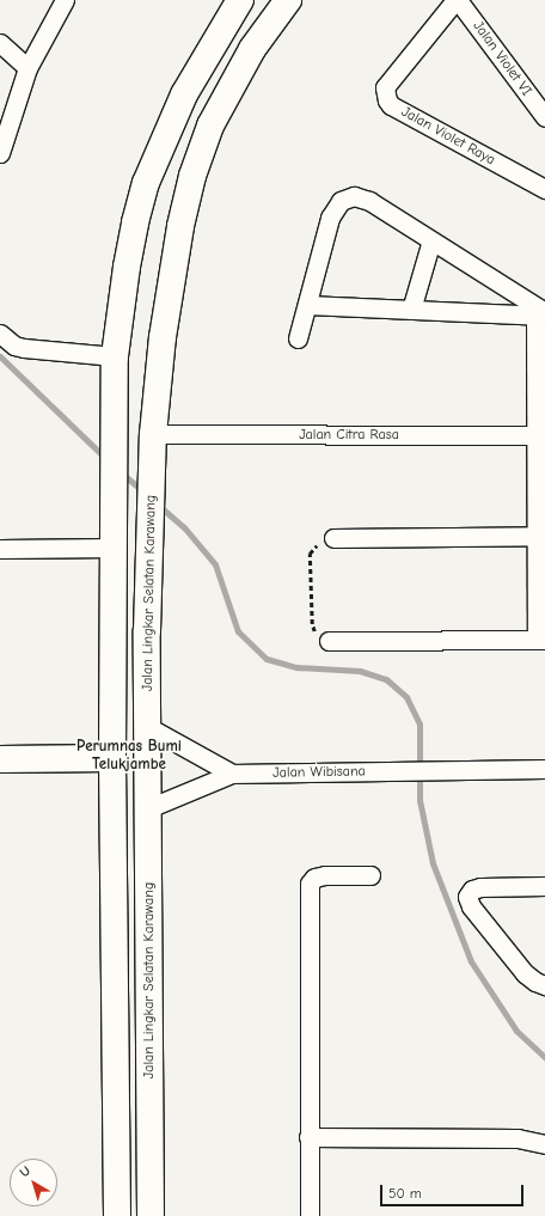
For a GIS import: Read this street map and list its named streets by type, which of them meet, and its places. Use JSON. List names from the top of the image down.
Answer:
{
  "streets": {
    "main road": ["Jalan Lingkar Selatan Karawang"],
    "street": [
      "Jalan Violet VI",
      "Jalan Violet Raya",
      "Jalan Citra Rasa",
      "Jalan Wibisana"
    ]
  },
  "crossings": [
    ["Jalan Violet VI", "Jalan Violet Raya"],
    ["Jalan Citra Rasa", "Jalan Lingkar Selatan Karawang"]
  ],
  "districts": ["Perumnas Bumi Telukjambe"],
  "scale_bar": "50 m",
  "north": "top left"
}
